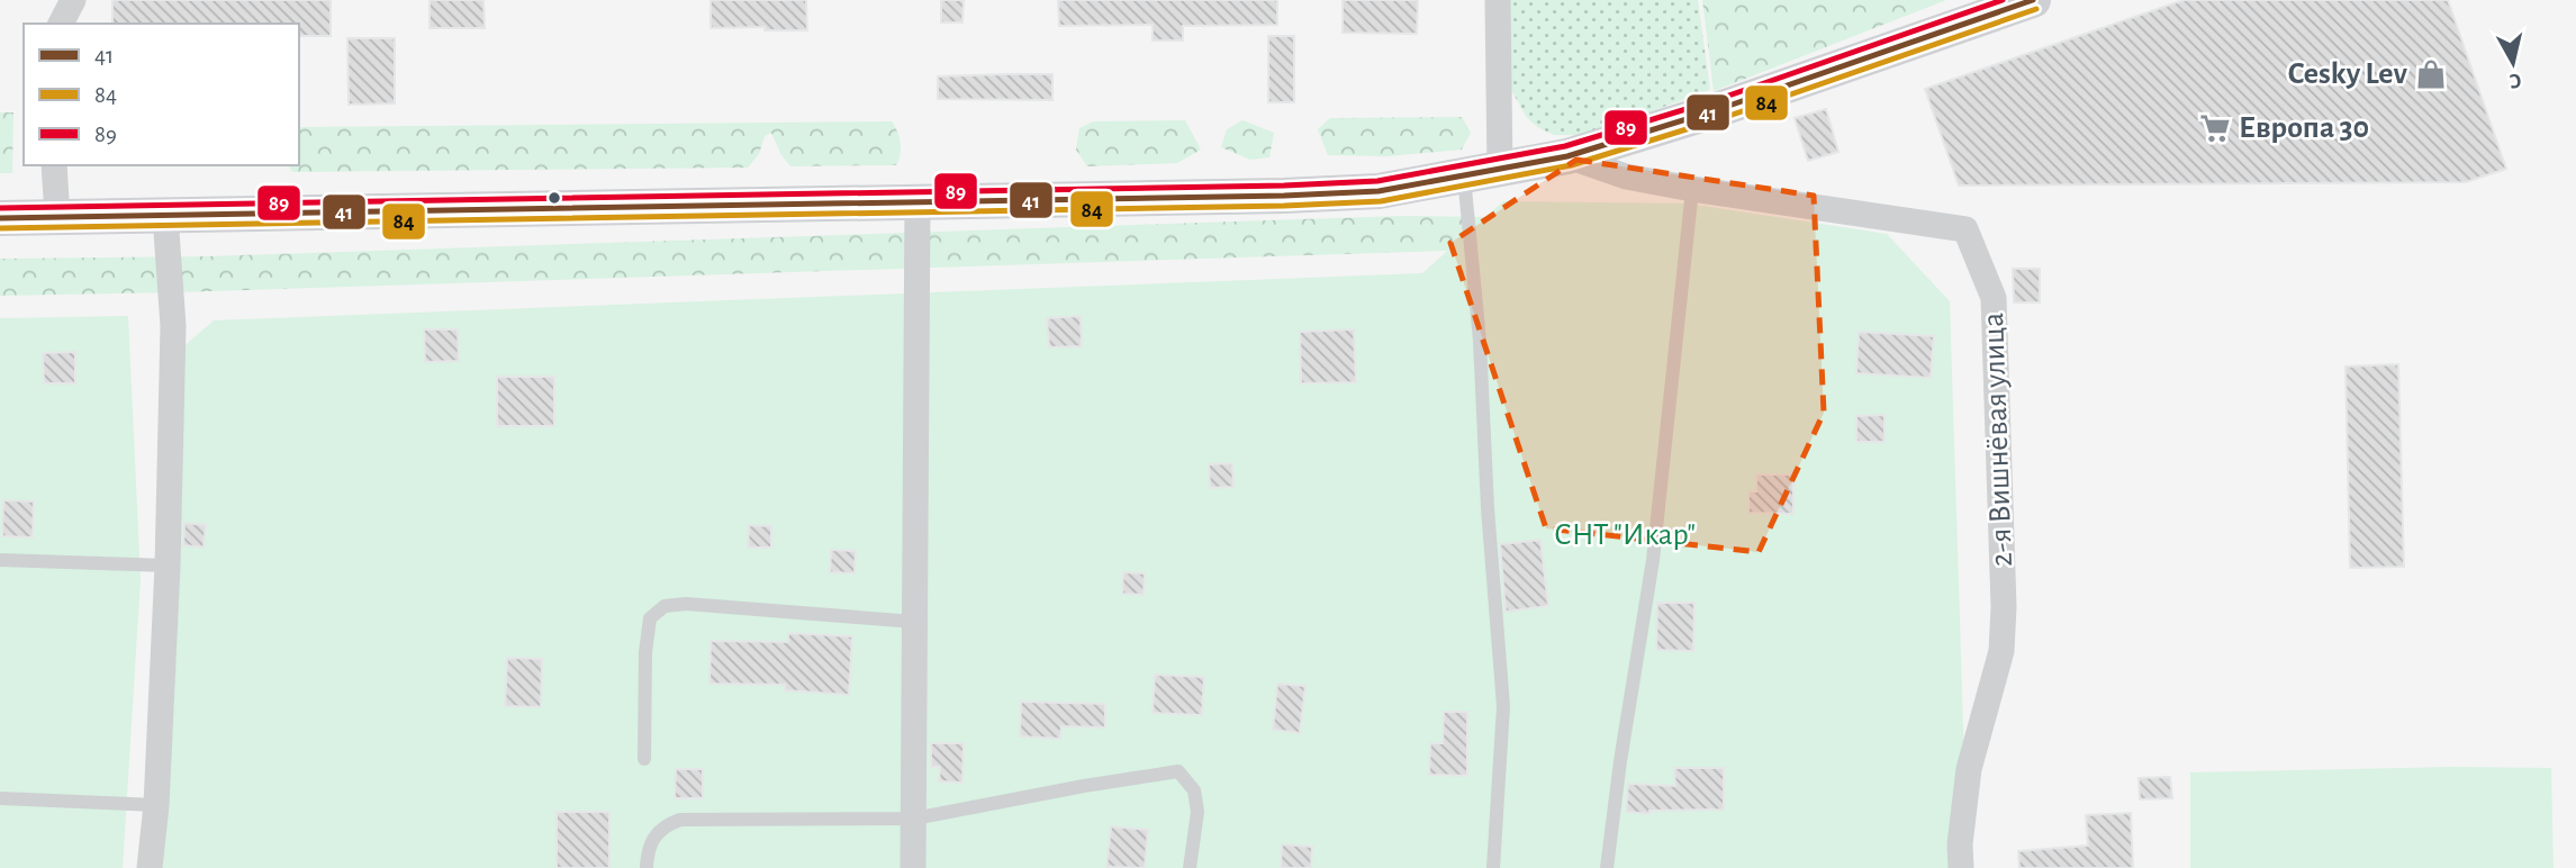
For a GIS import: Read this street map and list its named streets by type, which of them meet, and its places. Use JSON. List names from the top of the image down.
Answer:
{
  "streets": {
    "street": ["2-я Вишнёвая улица"]
  },
  "parks": ["СНТ \"Икар\""],
  "places": {
    "shop": ["Cesky Lev"],
    "supermarket": ["Европа 30"]
  },
  "lines": ["transit line 41", "transit line 89", "transit line 84"],
  "legend": ["41", "84", "89"],
  "north": "bottom"
}
